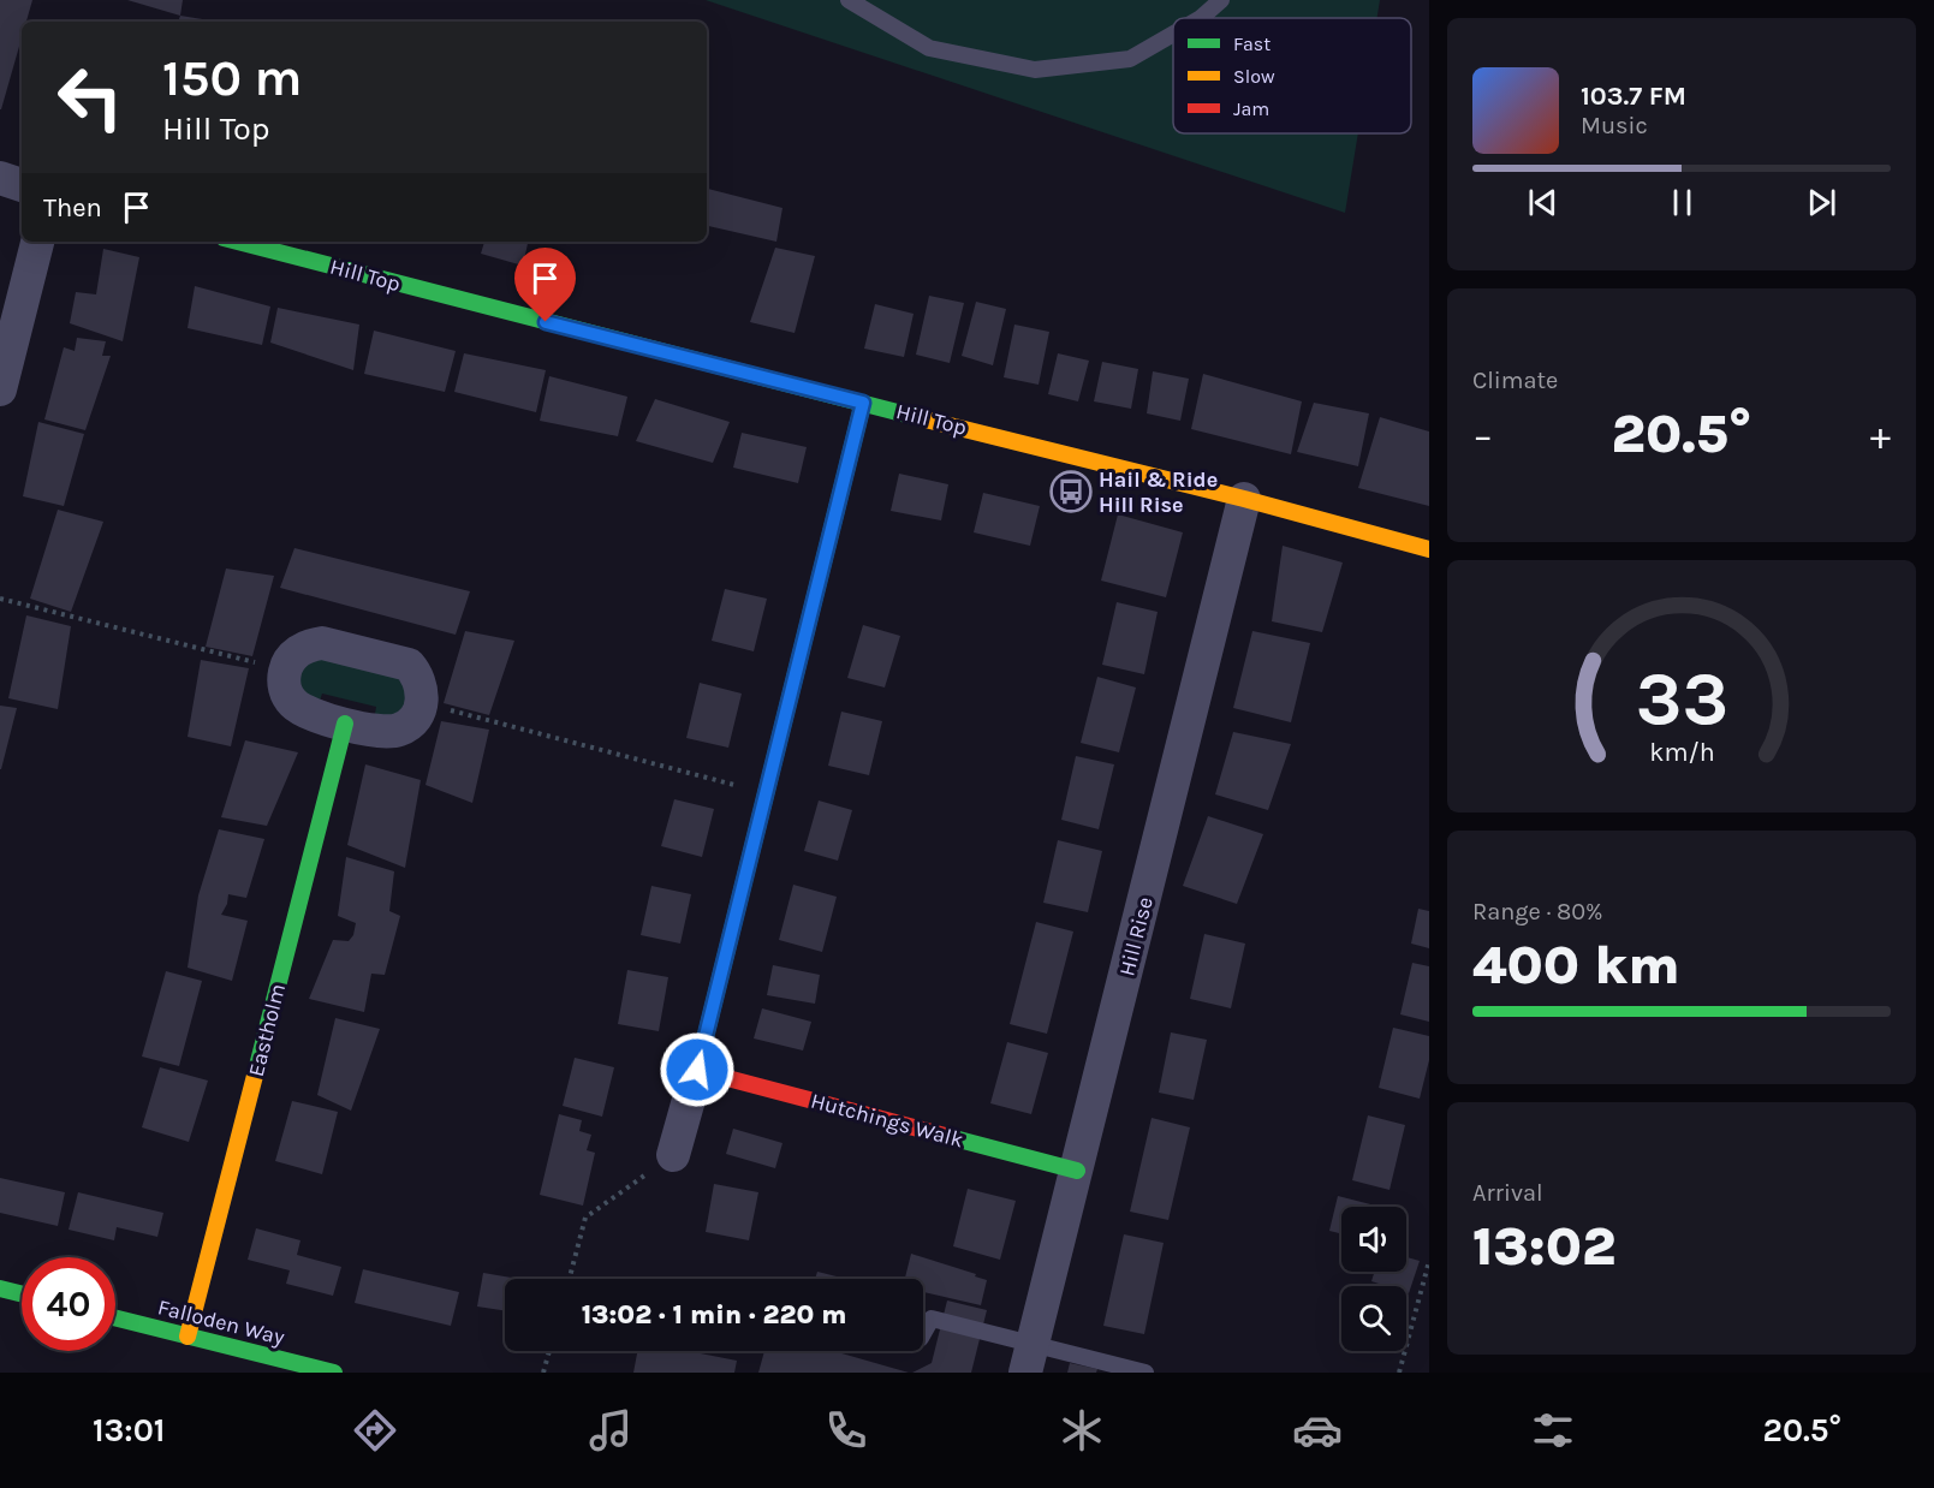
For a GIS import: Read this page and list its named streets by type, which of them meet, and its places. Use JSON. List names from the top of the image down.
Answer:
{
  "streets": {
    "main road": [
      "Hill Top",
      "Eastholm",
      "Hutchings Walk",
      "Falloden Way"
    ],
    "street": ["Hill Rise"]
  },
  "crossings": [
    ["Hill Top", "Hill Rise"],
    ["Hill Rise", "Hutchings Walk"],
    ["Eastholm", "Falloden Way"]
  ],
  "places": {
    "bus stop": ["Hail & Ride Hill Rise"]
  },
  "legend": ["Fast", "Slow", "Jam"],
  "page": {
    "turn": ["150 m", "Hill Top"],
    "song": ["103.7 FM", "Music"],
    "then": "Then",
    "tile": [
      "Climate",
      ["Range · 80%", "400 km"],
      ["Arrival", "13:02"]
    ],
    "heat": ["−", "20.5°", "+"],
    "limit": "40",
    "trip": "13:02 · 1 min · 220 m",
    "tabs": ["13:01", "20.5°"],
    "gauge": ["33", "km/h"]
  }
}
